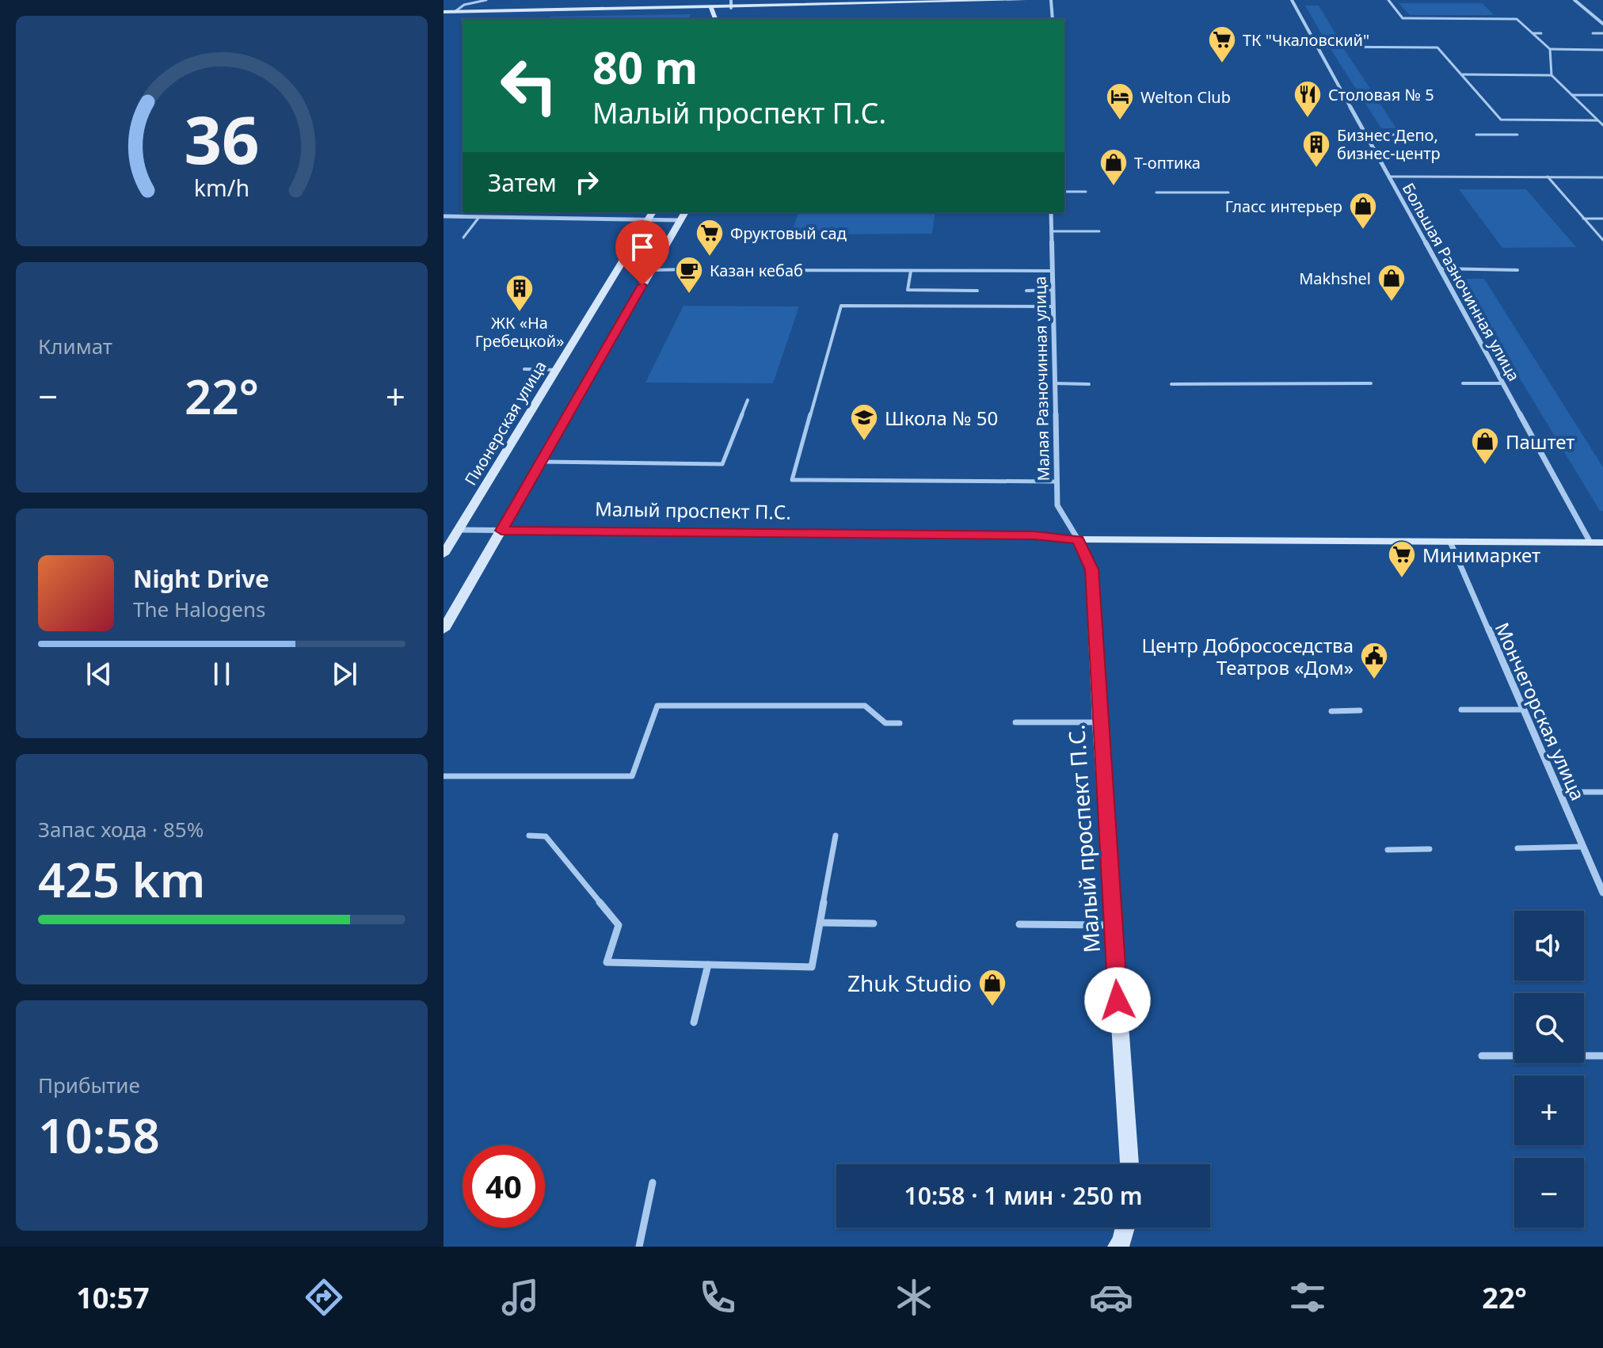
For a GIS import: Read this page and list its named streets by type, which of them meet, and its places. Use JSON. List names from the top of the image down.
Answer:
{
  "streets": {
    "street": [
      "Большая Разночинная улица",
      "Малая Разночинная улица",
      "Пионерская улица",
      "Малый проспект П.С.",
      "Мончегорская улица"
    ]
  },
  "crossings": [
    ["Большая Разночинная улица", "Малый проспект П.С."],
    ["Малая Разночинная улица", "Малый проспект П.С."],
    ["Пионерская улица", "Малый проспект П.С."],
    ["Малый проспект П.С.", "Мончегорская улица"]
  ],
  "places": {
    "supermarket": ["ТК \"Чкаловский\"", "Фруктовый сад", "Минимаркет"],
    "restaurant": ["Столовая № 5"],
    "hotel": ["Welton Club"],
    "building": ["Бизнес Депо, бизнес-центр", "ЖК «На Гребецкой»"],
    "shop": [
      "Т-оптика",
      "Гласс интерьер",
      "Makhshel",
      "Паштет",
      "Zhuk Studio"
    ],
    "cafe": ["Казан кебаб"],
    "school or university": ["Школа № 50"],
    "public building": ["Центр Добрососедства Театров «Дом»"]
  },
  "page": {
    "turn": ["80 m", "Малый проспект П.С."],
    "then": "Затем",
    "tile": [
      "Климат",
      ["Запас хода · 85%", "425 km"],
      ["Прибытие", "10:58"]
    ],
    "heat": ["−", "22°", "+"],
    "song": ["Night Drive", "The Halogens"],
    "map_buttons": ["+", "−"],
    "limit": "40",
    "trip": "10:58 · 1 мин · 250 m",
    "tabs": ["10:57", "22°"],
    "gauge": ["36", "km/h"]
  }
}
